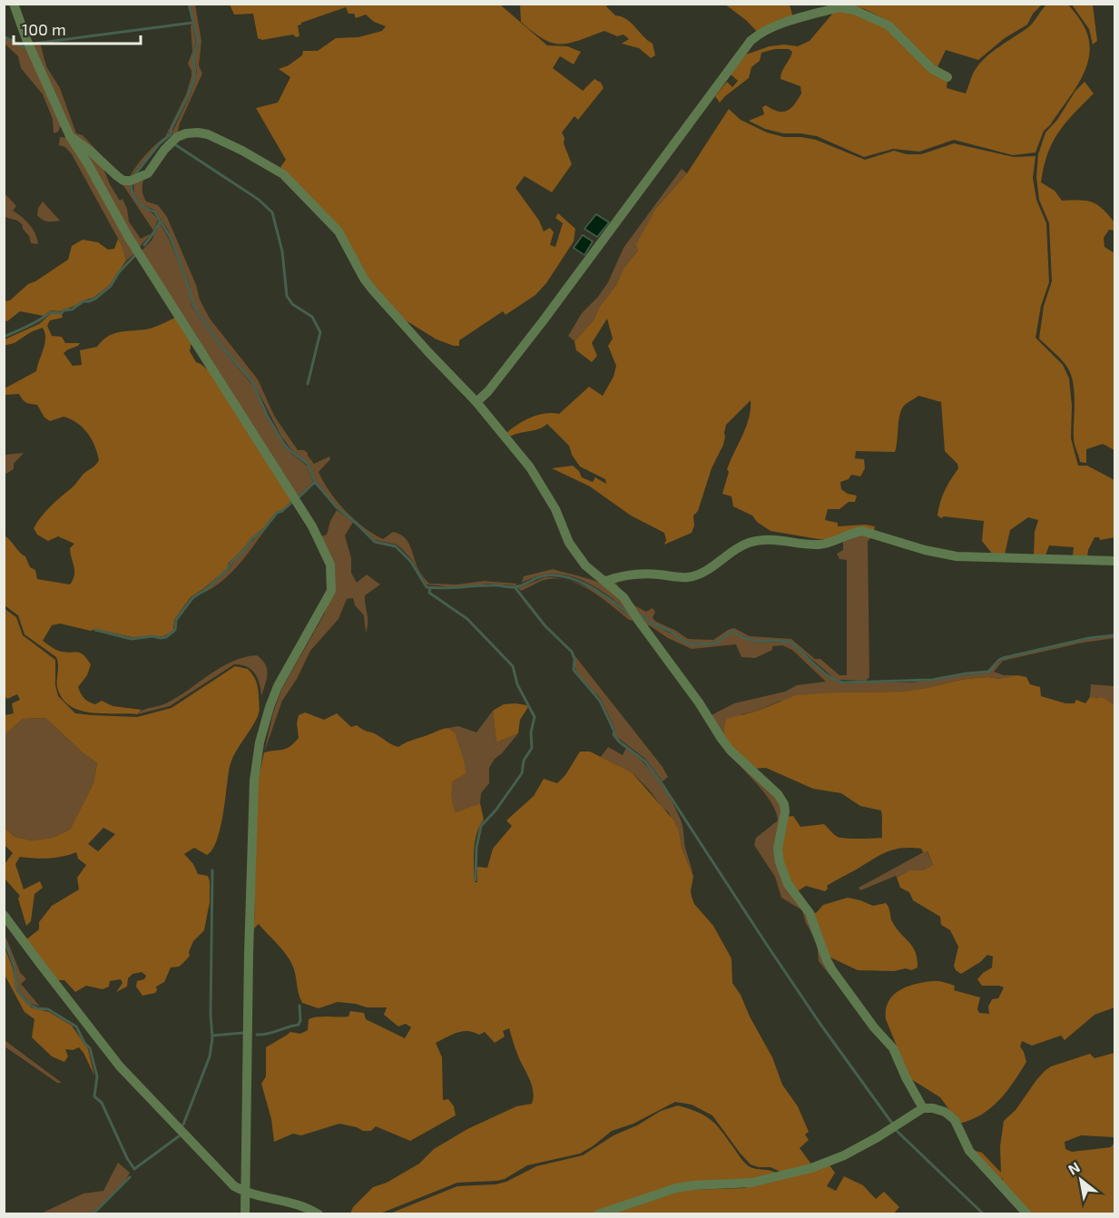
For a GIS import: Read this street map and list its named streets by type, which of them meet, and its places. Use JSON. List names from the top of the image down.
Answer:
{
  "scale_bar": "100 m",
  "north": "top left"
}
